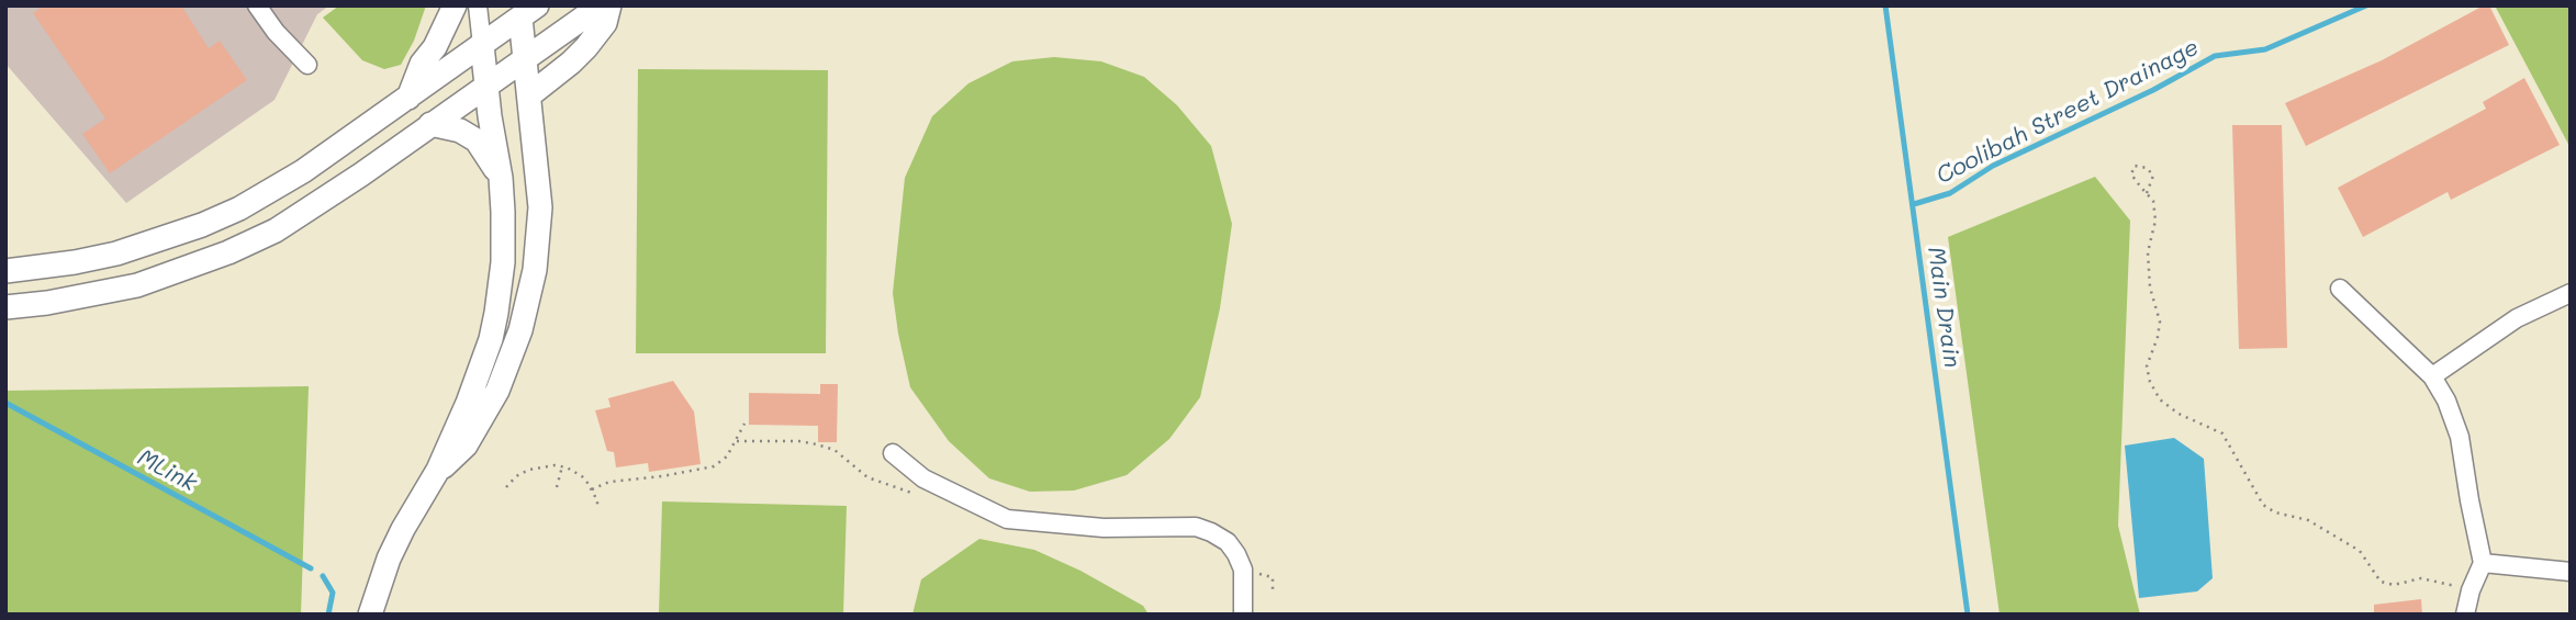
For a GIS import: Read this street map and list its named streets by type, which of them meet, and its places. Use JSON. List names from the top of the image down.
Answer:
{
  "water": ["Coolibah Street Drainage", "Main Drain", "MLink"]
}
